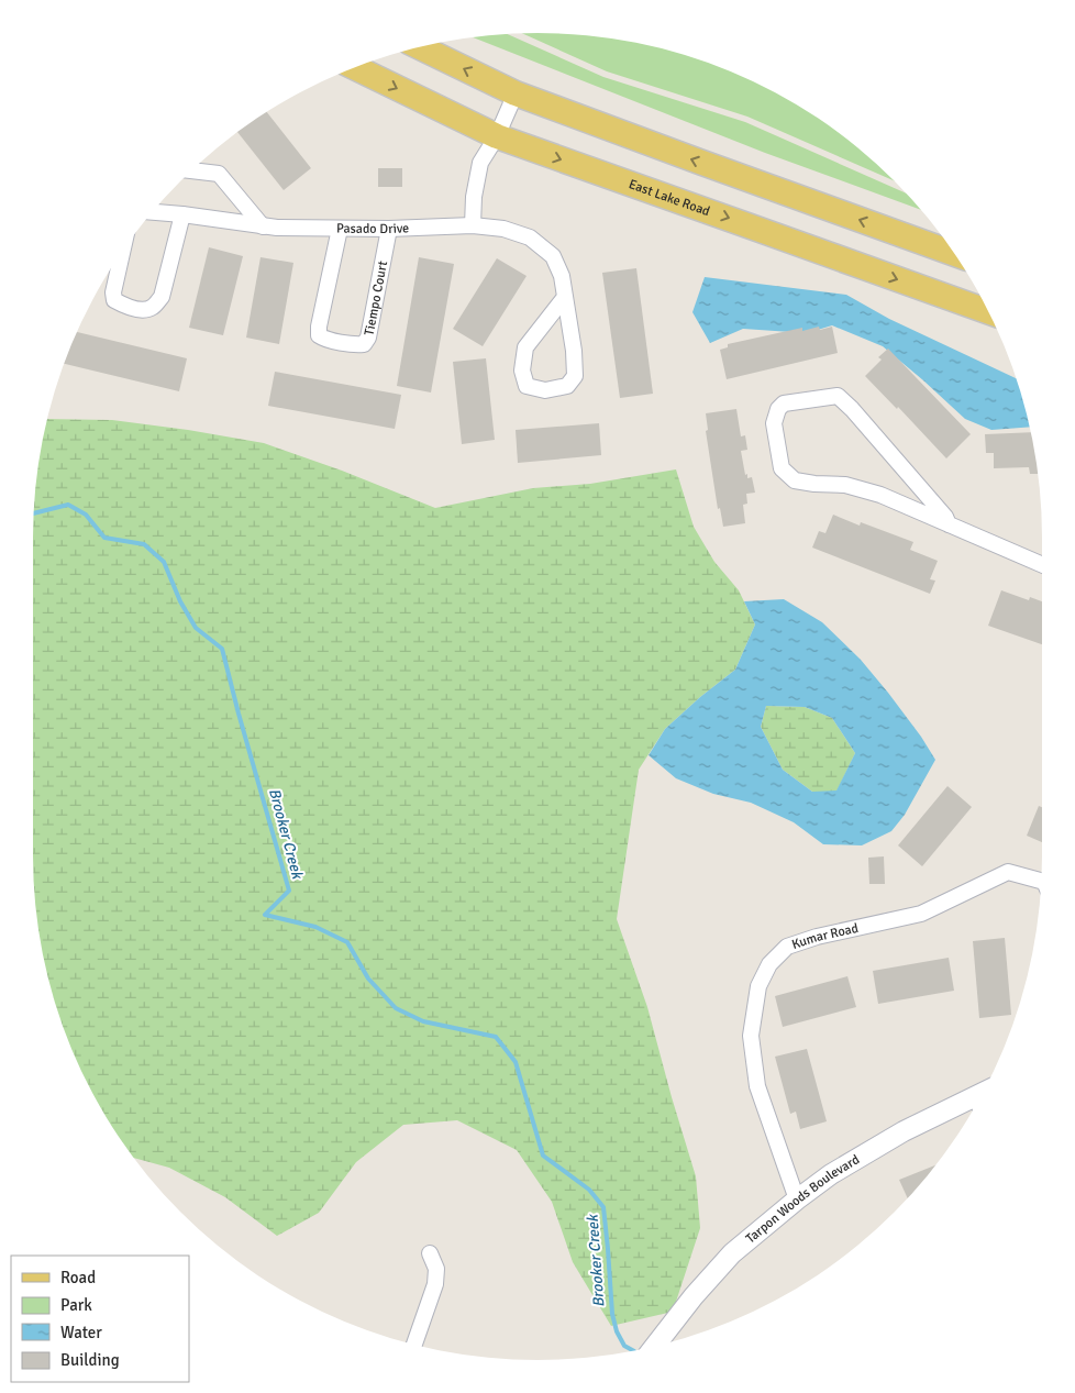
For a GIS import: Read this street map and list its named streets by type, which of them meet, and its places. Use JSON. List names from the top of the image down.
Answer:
{
  "streets": {
    "main road": ["East Lake Road"],
    "street": [
      "Pasado Drive",
      "Tiempo Court",
      "Kumar Road",
      "Tarpon Woods Boulevard"
    ]
  },
  "crossings": [
    ["Pasado Drive", "Tiempo Court"],
    ["Kumar Road", "Tarpon Woods Boulevard"]
  ],
  "water": ["Brooker Creek"],
  "legend": [
    "Road",
    "Park",
    "Water",
    "Building"
  ]
}
